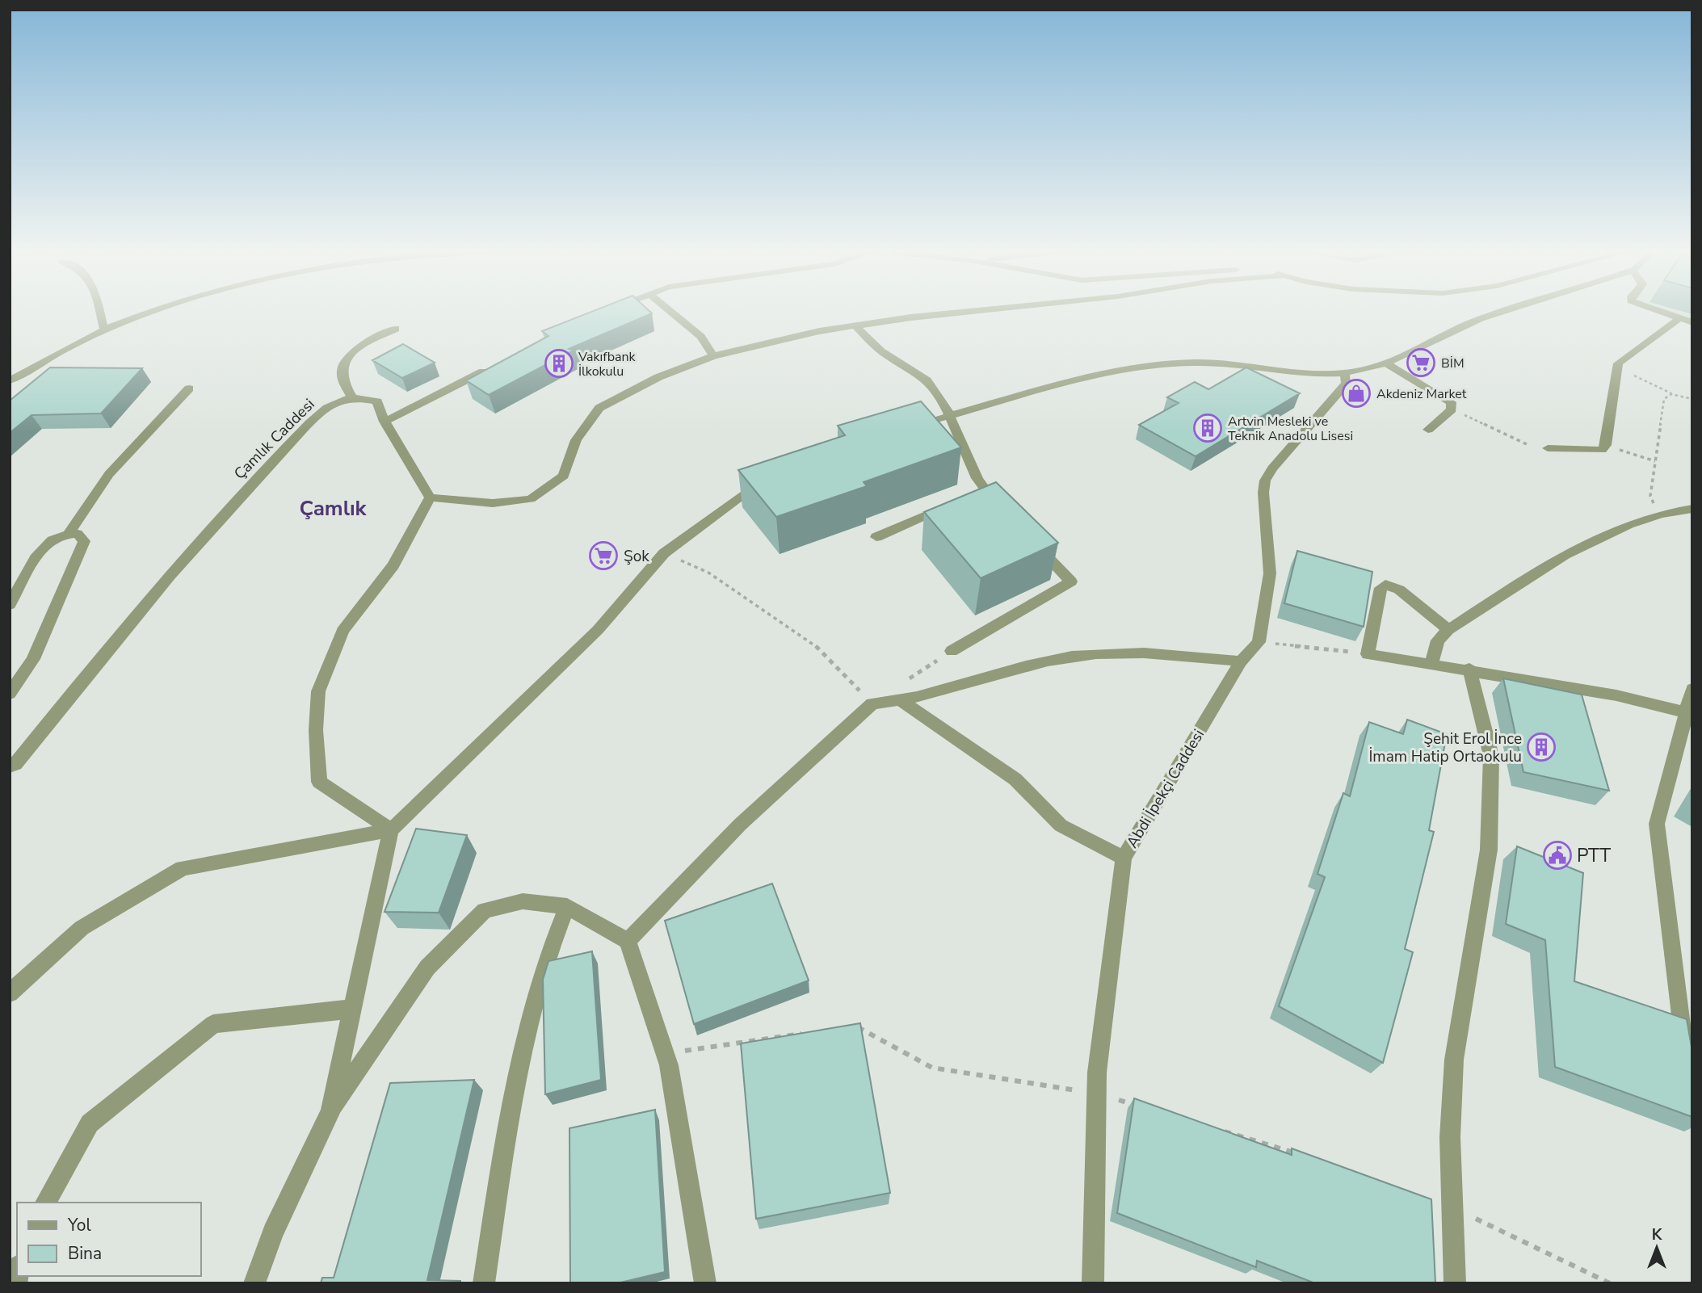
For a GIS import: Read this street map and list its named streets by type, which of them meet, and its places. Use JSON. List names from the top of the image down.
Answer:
{
  "streets": {
    "street": ["Çamlık Caddesi", "Abdi İpekçi Caddesi"]
  },
  "districts": ["Çamlık"],
  "places": {
    "supermarket": ["BİM", "Şok"],
    "building": ["Vakıfbank İlkokulu", "Artvin Mesleki ve Teknik Anadolu Lisesi", "Şehit Erol İnce İmam Hatip Ortaokulu"],
    "shop": ["Akdeniz Market"],
    "public building": ["PTT"]
  },
  "legend": ["Yol", "Bina"],
  "north": "top"
}
